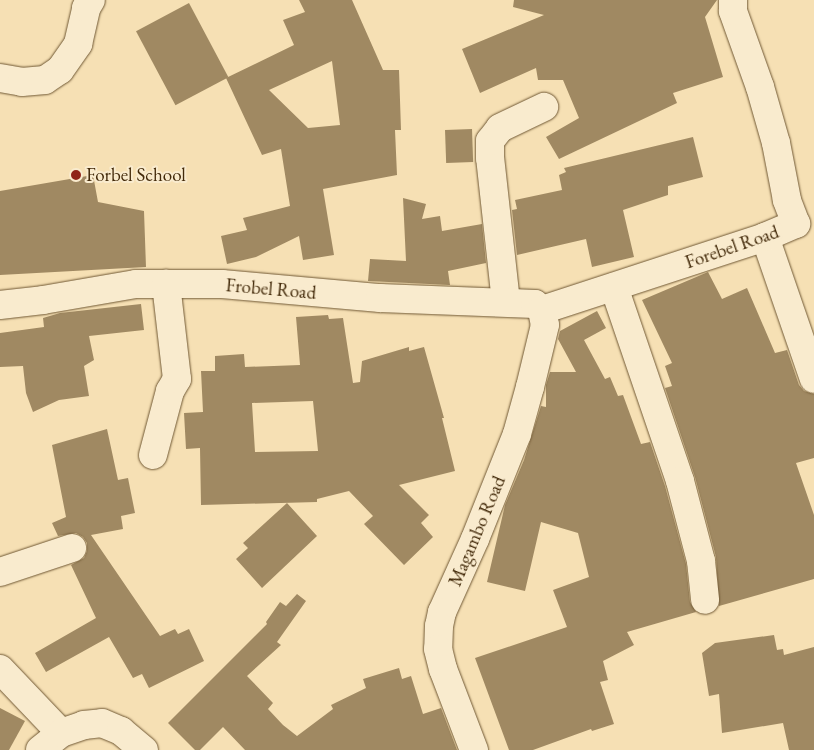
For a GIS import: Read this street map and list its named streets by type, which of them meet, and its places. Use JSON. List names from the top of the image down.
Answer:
{
  "streets": {
    "street": ["Forebel Road", "Frobel Road", "Magambo Road"]
  },
  "crossings": [
    ["Forebel Road", "Frobel Road"],
    ["Forebel Road", "Magambo Road"],
    ["Frobel Road", "Magambo Road"]
  ],
  "places": ["Forbel School"]
}
